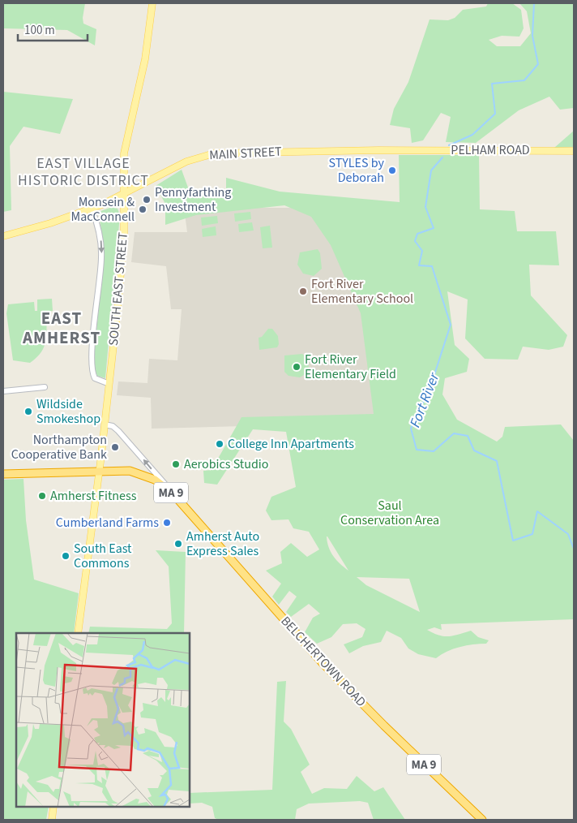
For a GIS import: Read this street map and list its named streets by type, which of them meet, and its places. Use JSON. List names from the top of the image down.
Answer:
{
  "streets": {
    "highway": ["MA 9", "BELCHERTOWN ROAD"],
    "main road": ["PELHAM ROAD", "MAIN STREET", "SOUTH EAST STREET"]
  },
  "crossings": [
    ["PELHAM ROAD", "MAIN STREET"],
    ["MAIN STREET", "SOUTH EAST STREET"],
    ["SOUTH EAST STREET", "MA 9"],
    ["SOUTH EAST STREET", "BELCHERTOWN ROAD"],
    ["MA 9", "BELCHERTOWN ROAD"]
  ],
  "districts": ["EAST VILLAGE HISTORIC DISTRICT", "EAST AMHERST"],
  "water": ["Fort River"],
  "parks": ["Saul Conservation Area"],
  "places": [
    "STYLES by Deborah",
    "Pennyfarthing Investment",
    "Monsein & MacConnell",
    "Fort River Elementary School",
    "Fort River Elementary Field",
    "Wildside Smokeshop",
    "College Inn Apartments",
    "Northampton Cooperative Bank",
    "Aerobics Studio",
    "Amherst Fitness",
    "Cumberland Farms",
    "Amherst Auto Express Sales",
    "South East Commons"
  ],
  "scale_bar": "100 m"
}
